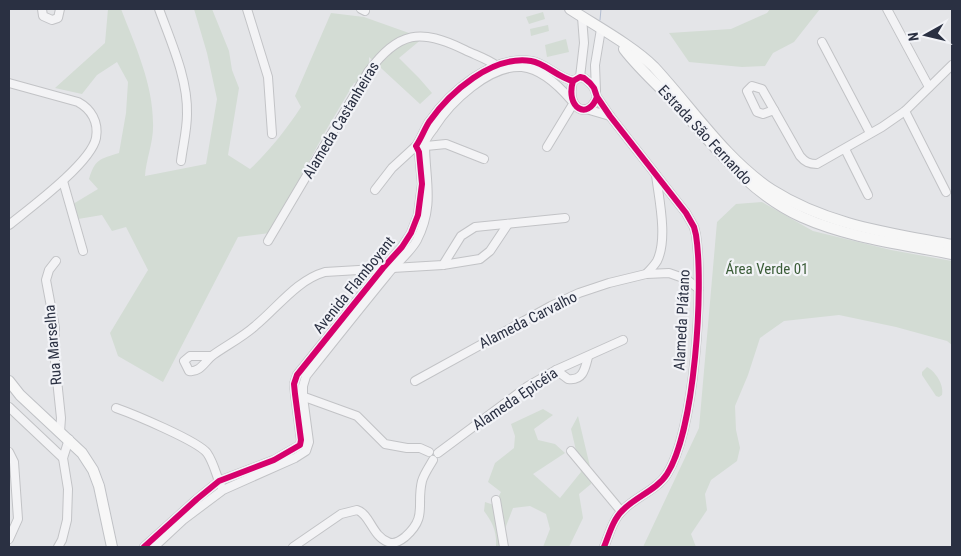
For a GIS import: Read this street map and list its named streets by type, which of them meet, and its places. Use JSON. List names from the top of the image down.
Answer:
{
  "streets": {
    "main road": ["Estrada São Fernando"],
    "street": [
      "Alameda Castanheiras",
      "Avenida Flamboyant",
      "Alameda Carvalho",
      "Alameda Plátano",
      "Rua Marselha",
      "Alameda Epicéia"
    ]
  },
  "parks": ["Área Verde 01"],
  "north": "left"
}
